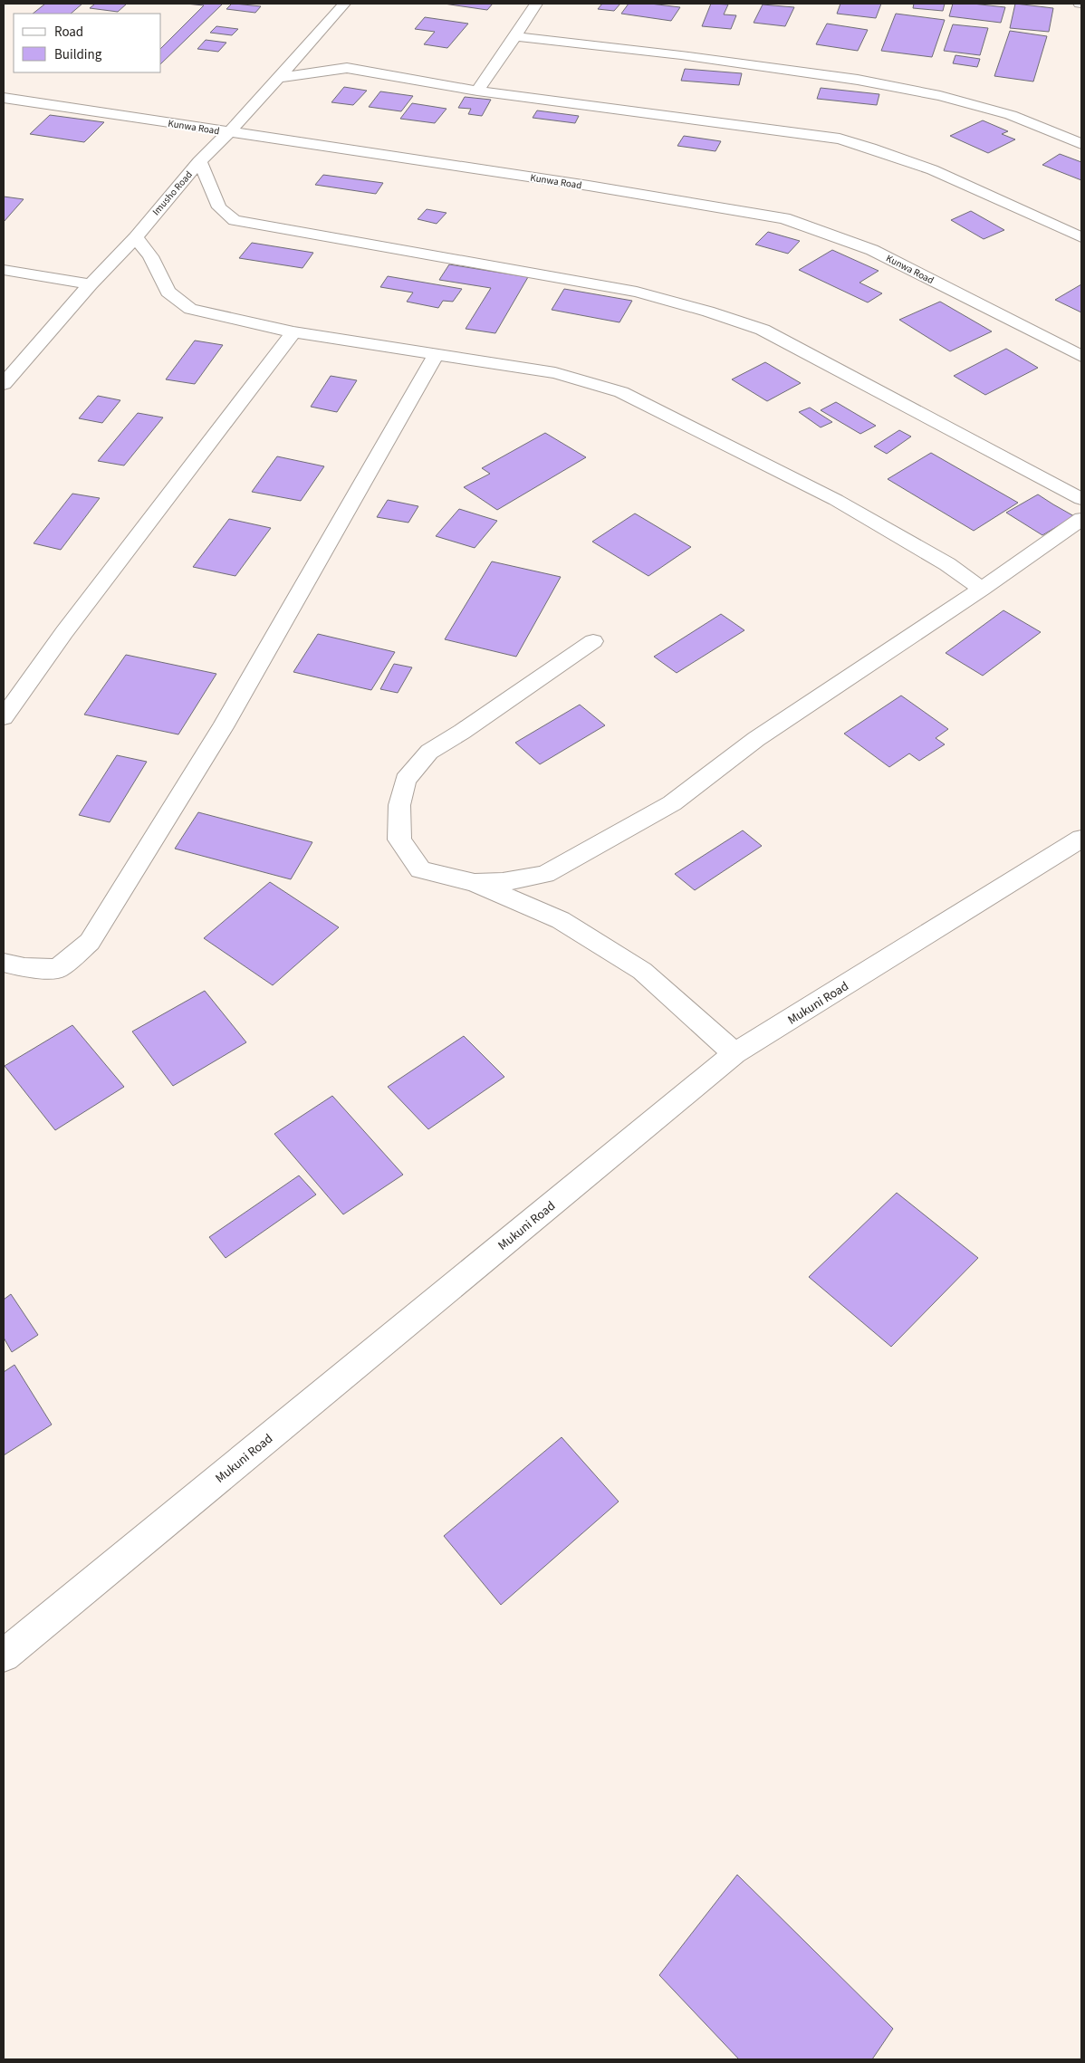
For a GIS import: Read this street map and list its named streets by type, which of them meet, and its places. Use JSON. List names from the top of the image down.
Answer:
{
  "streets": {
    "street": ["Kunwa Road", "Imusho Road", "Mukuni Road"]
  },
  "crossings": [
    ["Kunwa Road", "Imusho Road"]
  ],
  "legend": ["Road", "Building"]
}
